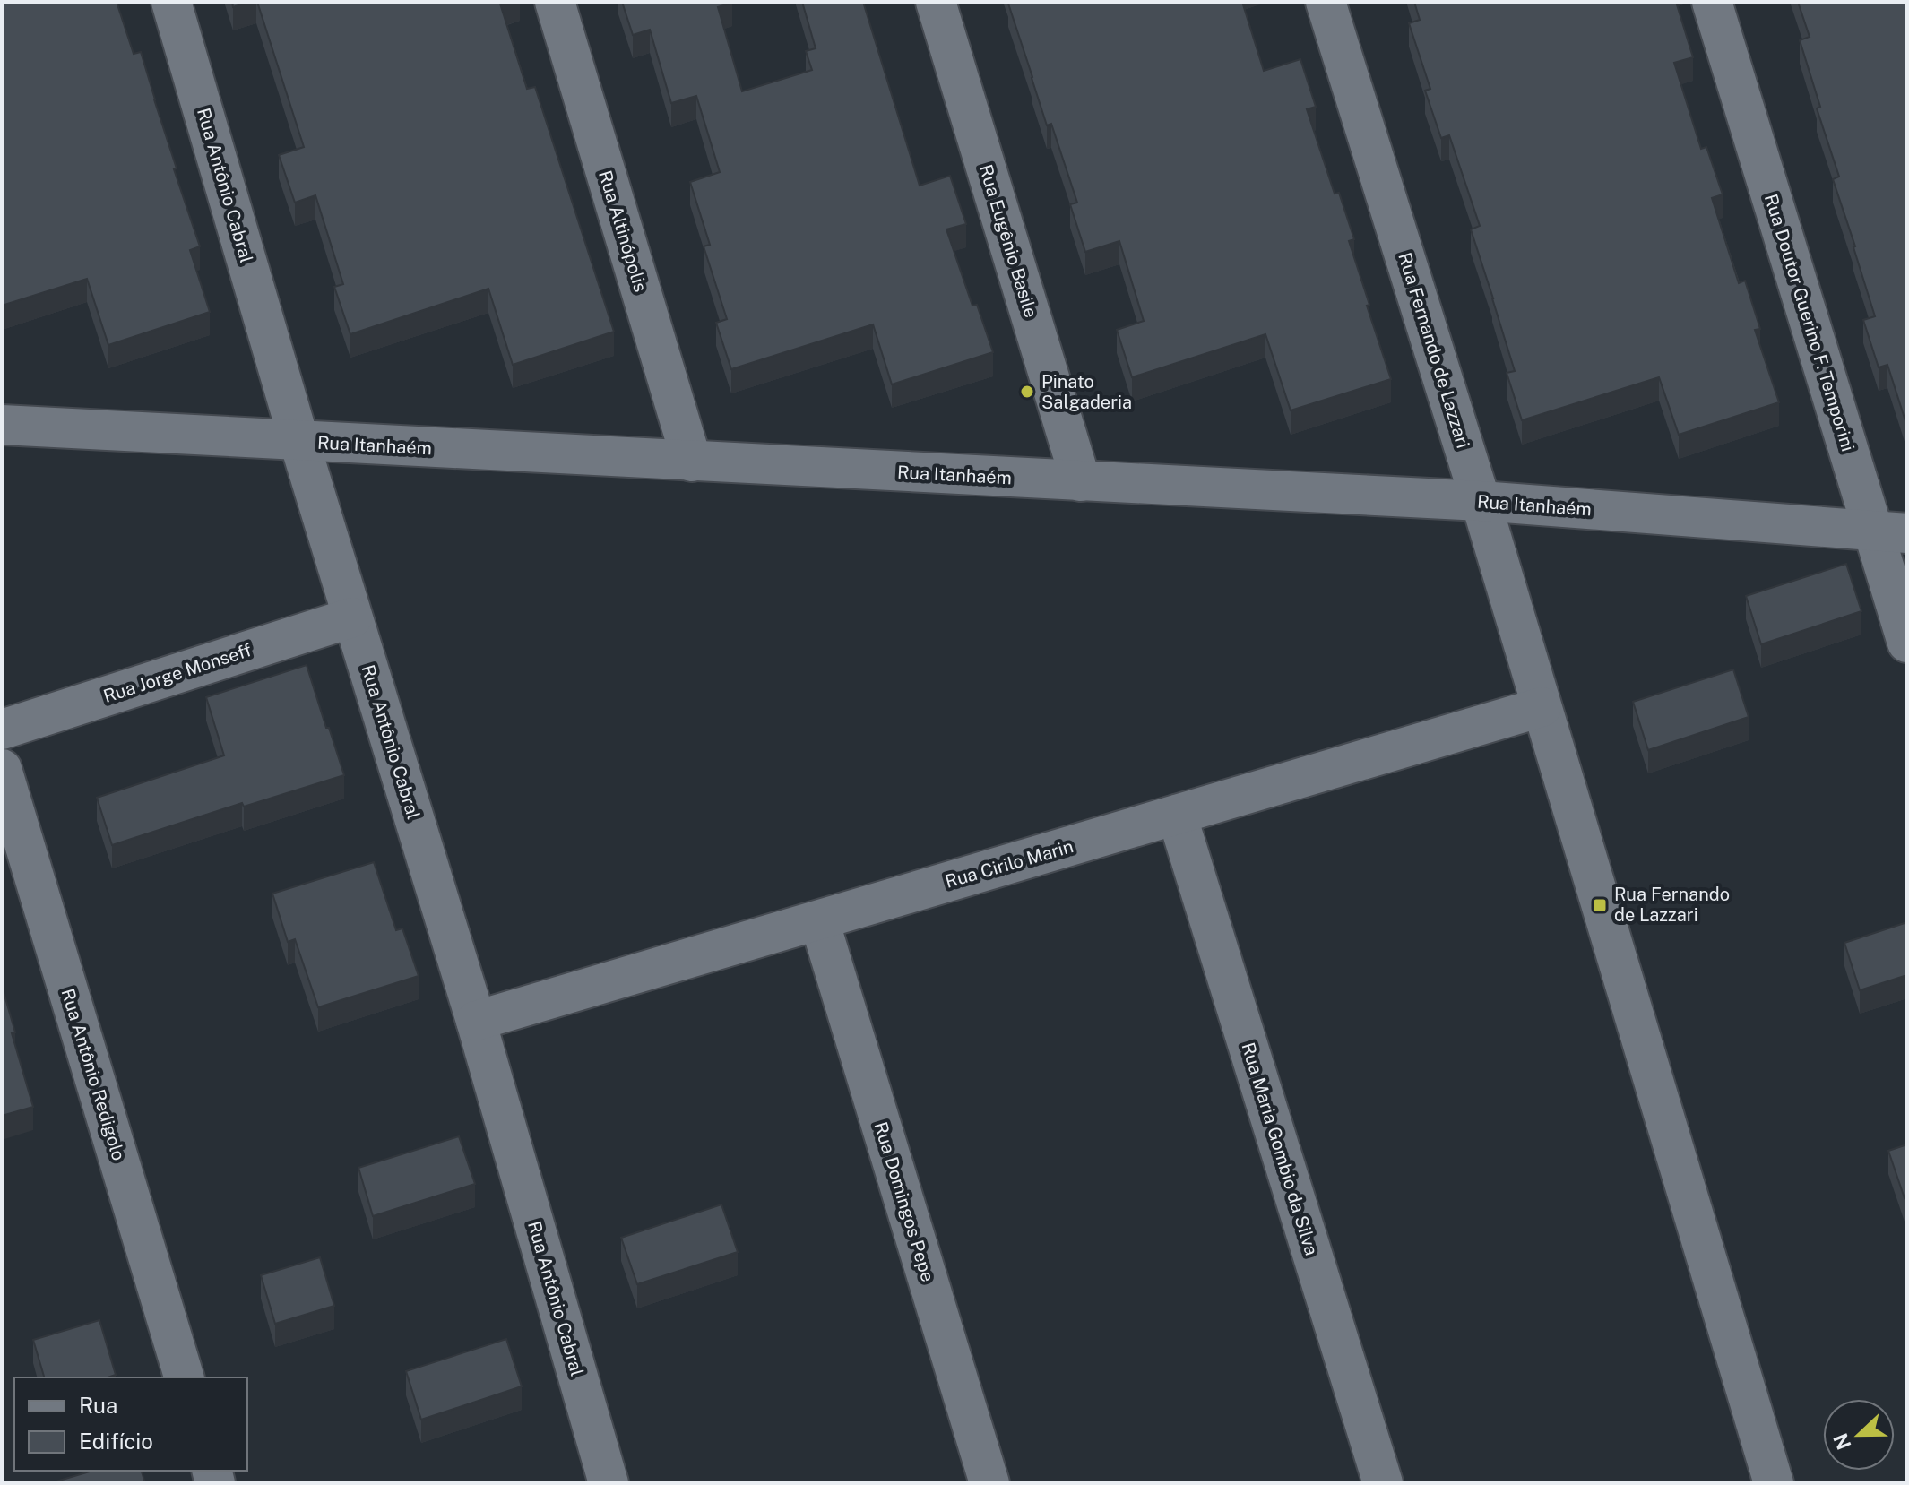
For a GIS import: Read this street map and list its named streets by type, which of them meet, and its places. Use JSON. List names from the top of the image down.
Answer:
{
  "streets": {
    "street": [
      "Rua Antônio Cabral",
      "Rua Altinópolis",
      "Rua Eugênio Basile",
      "Rua Doutor Guerino F. Temporini",
      "Rua Fernando de Lazzari",
      "Rua Itanhaém",
      "Rua Jorge Monseff",
      "Rua Cirilo Marin",
      "Rua Antônio Redigolo",
      "Rua Maria Gombio da Silva",
      "Rua Domingos Pepe"
    ]
  },
  "crossings": [
    ["Rua Antônio Cabral", "Rua Itanhaém"],
    ["Rua Antônio Cabral", "Rua Jorge Monseff"],
    ["Rua Antônio Cabral", "Rua Cirilo Marin"],
    ["Rua Altinópolis", "Rua Itanhaém"],
    ["Rua Eugênio Basile", "Rua Itanhaém"],
    ["Rua Doutor Guerino F. Temporini", "Rua Itanhaém"],
    ["Rua Fernando de Lazzari", "Rua Itanhaém"],
    ["Rua Fernando de Lazzari", "Rua Cirilo Marin"],
    ["Rua Cirilo Marin", "Rua Maria Gombio da Silva"],
    ["Rua Cirilo Marin", "Rua Domingos Pepe"]
  ],
  "places": {
    "other": ["Pinato Salgaderia"],
    "transit": ["Rua Fernando de Lazzari"]
  },
  "legend": ["Rua", "Edifício"],
  "north": "left"
}
